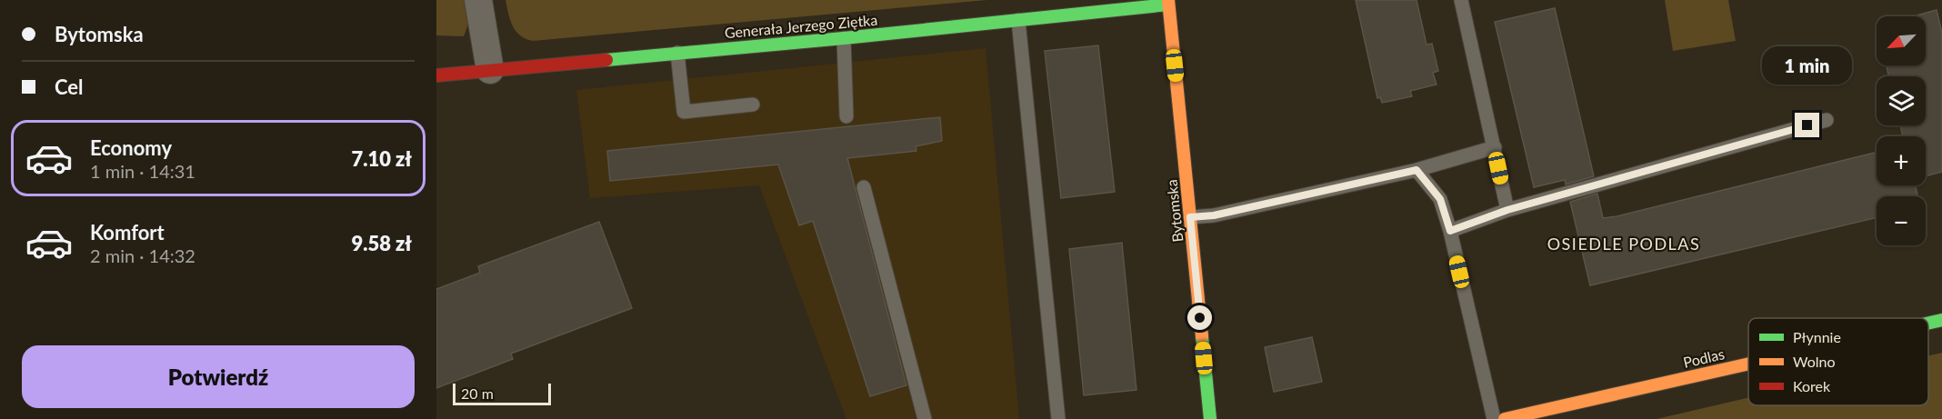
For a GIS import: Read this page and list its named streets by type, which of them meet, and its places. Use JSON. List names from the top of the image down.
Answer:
{
  "streets": {
    "street": ["Generała Jerzego Ziętka", "Bytomska", "Podlas"]
  },
  "crossings": [
    ["Generała Jerzego Ziętka", "Bytomska"]
  ],
  "districts": ["OSIEDLE PODLAS"],
  "legend": ["Płynnie", "Wolno", "Korek"],
  "scale_bar": "20 m",
  "north": "bottom left",
  "page": {
    "banner": ["Bytomska", "Cel"],
    "map_buttons": ["+", "−"],
    "bubble": "1 min",
    "list": [
      {
        "name": "Economy",
        "note": "1 min · 14:31",
        "value": "7.10 zł"
      },
      {
        "name": "Komfort",
        "note": "2 min · 14:32",
        "value": "9.58 zł"
      }
    ],
    "buttons": "Potwierdź",
    "scale": "20 m"
  }
}
